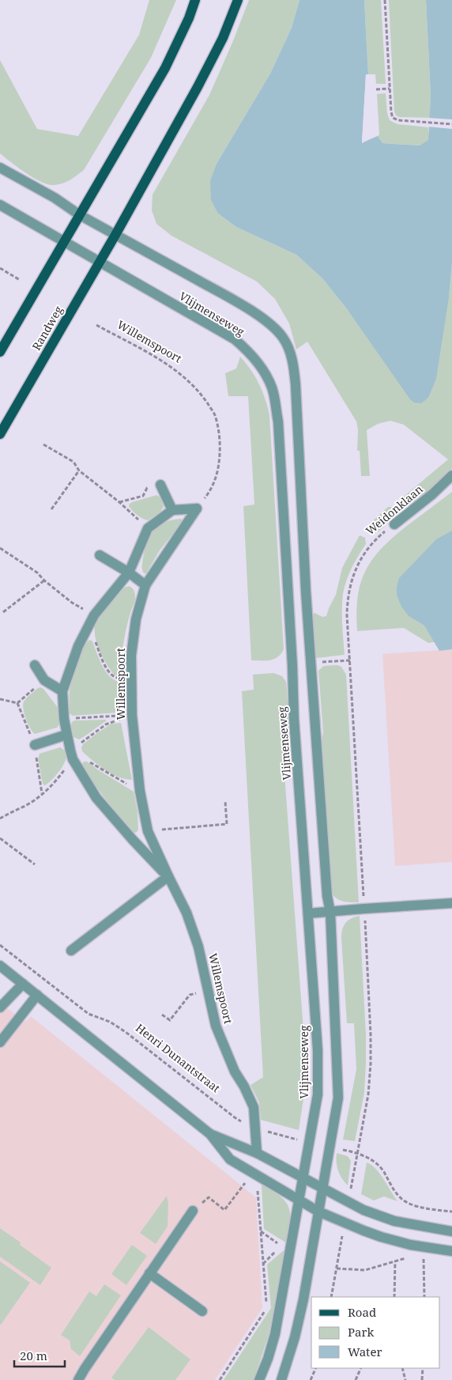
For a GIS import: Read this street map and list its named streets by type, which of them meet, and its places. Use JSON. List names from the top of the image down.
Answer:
{
  "streets": {
    "main road": ["Randweg"],
    "street": ["Vlijmenseweg", "Willemspoort", "Weidonklaan"],
    "path": ["Henri Dunantstraat"]
  },
  "crossings": [
    ["Vlijmenseweg", "Randweg"],
    ["Vlijmenseweg", "Weidonklaan"],
    ["Vlijmenseweg", "Henri Dunantstraat"],
    ["Willemspoort", "Henri Dunantstraat"]
  ],
  "legend": ["Road", "Park", "Water"],
  "scale_bar": "20 m"
}
